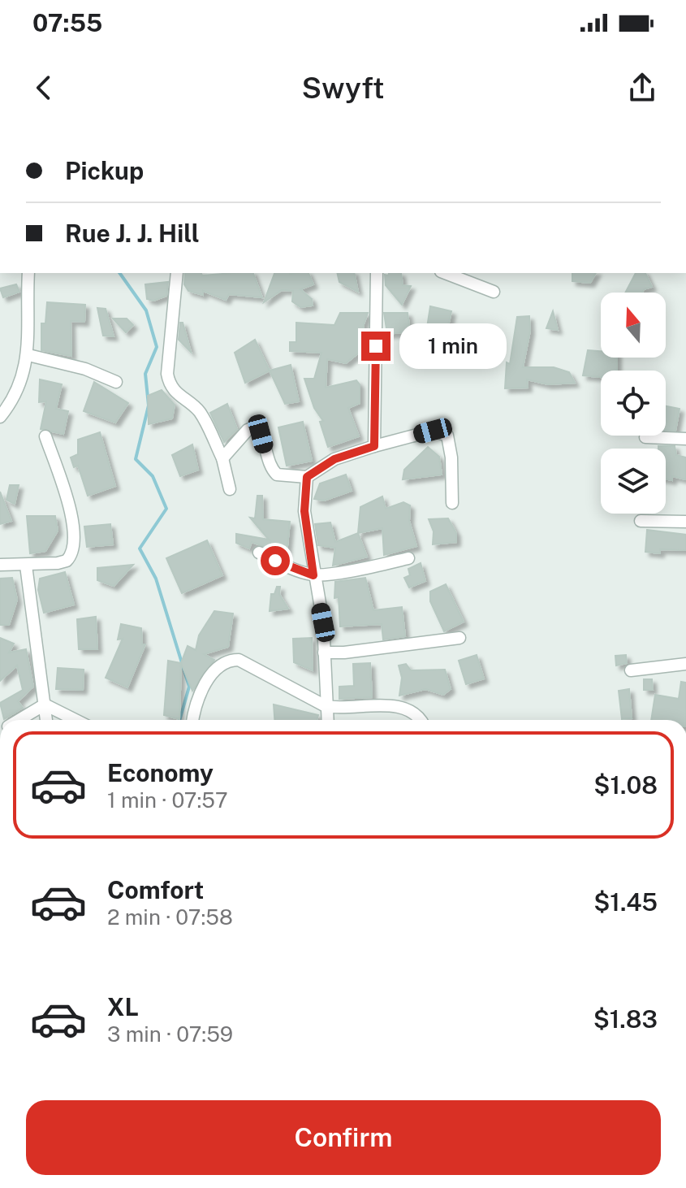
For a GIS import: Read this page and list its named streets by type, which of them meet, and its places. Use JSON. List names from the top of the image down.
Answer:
{
  "north": "top",
  "page": {
    "status": "07:55",
    "header": "Swyft",
    "banner": ["Pickup", "Rue J. J. Hill"],
    "bubble": "1 min",
    "list": [
      {
        "name": "Economy",
        "note": "1 min · 07:57",
        "value": "$1.08"
      },
      {
        "name": "Comfort",
        "note": "2 min · 07:58",
        "value": "$1.45"
      },
      {
        "name": "XL",
        "note": "3 min · 07:59",
        "value": "$1.83"
      }
    ],
    "buttons": "Confirm"
  }
}
